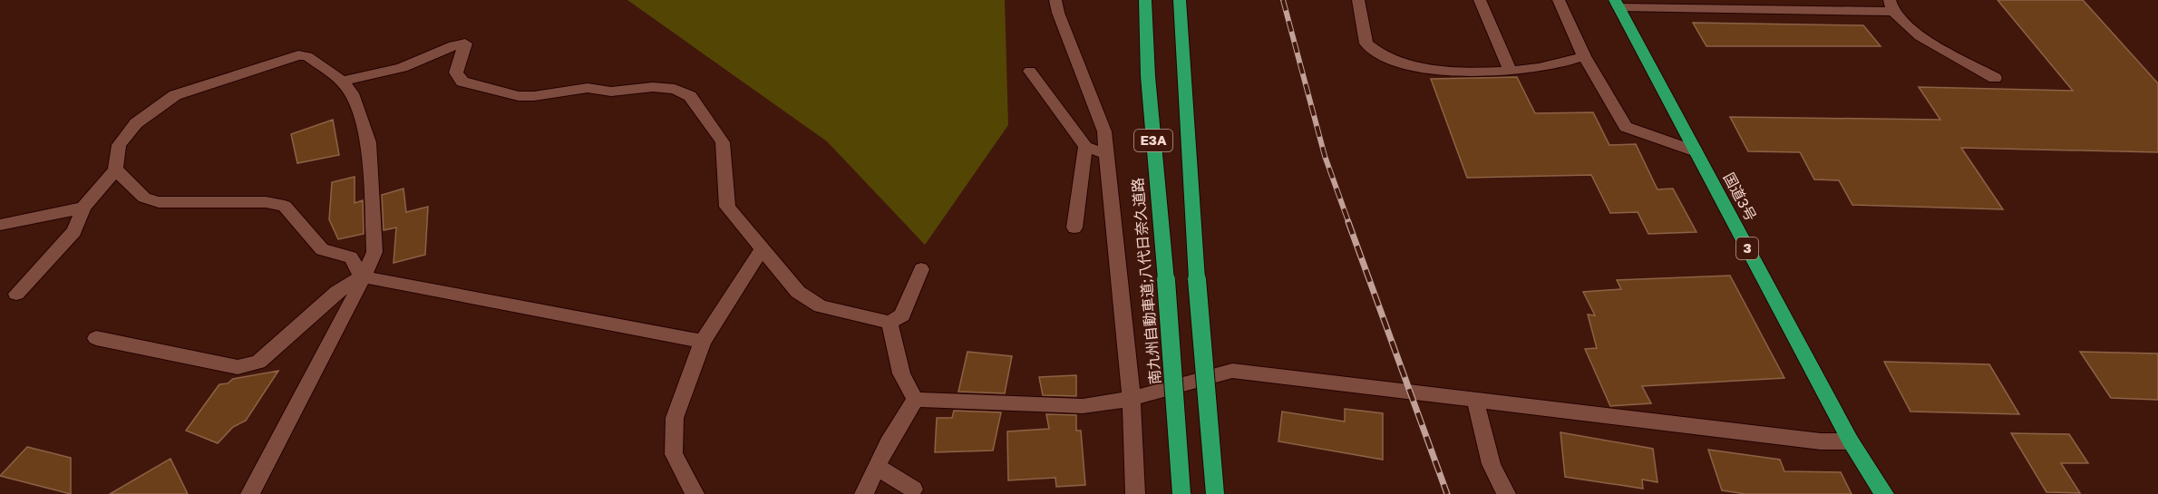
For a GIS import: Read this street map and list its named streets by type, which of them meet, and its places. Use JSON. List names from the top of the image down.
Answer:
{
  "streets": {
    "highway": [
      "E3A",
      "国道3号",
      "3",
      "南九州自動車道;八代日奈久道路"
    ]
  }
}
